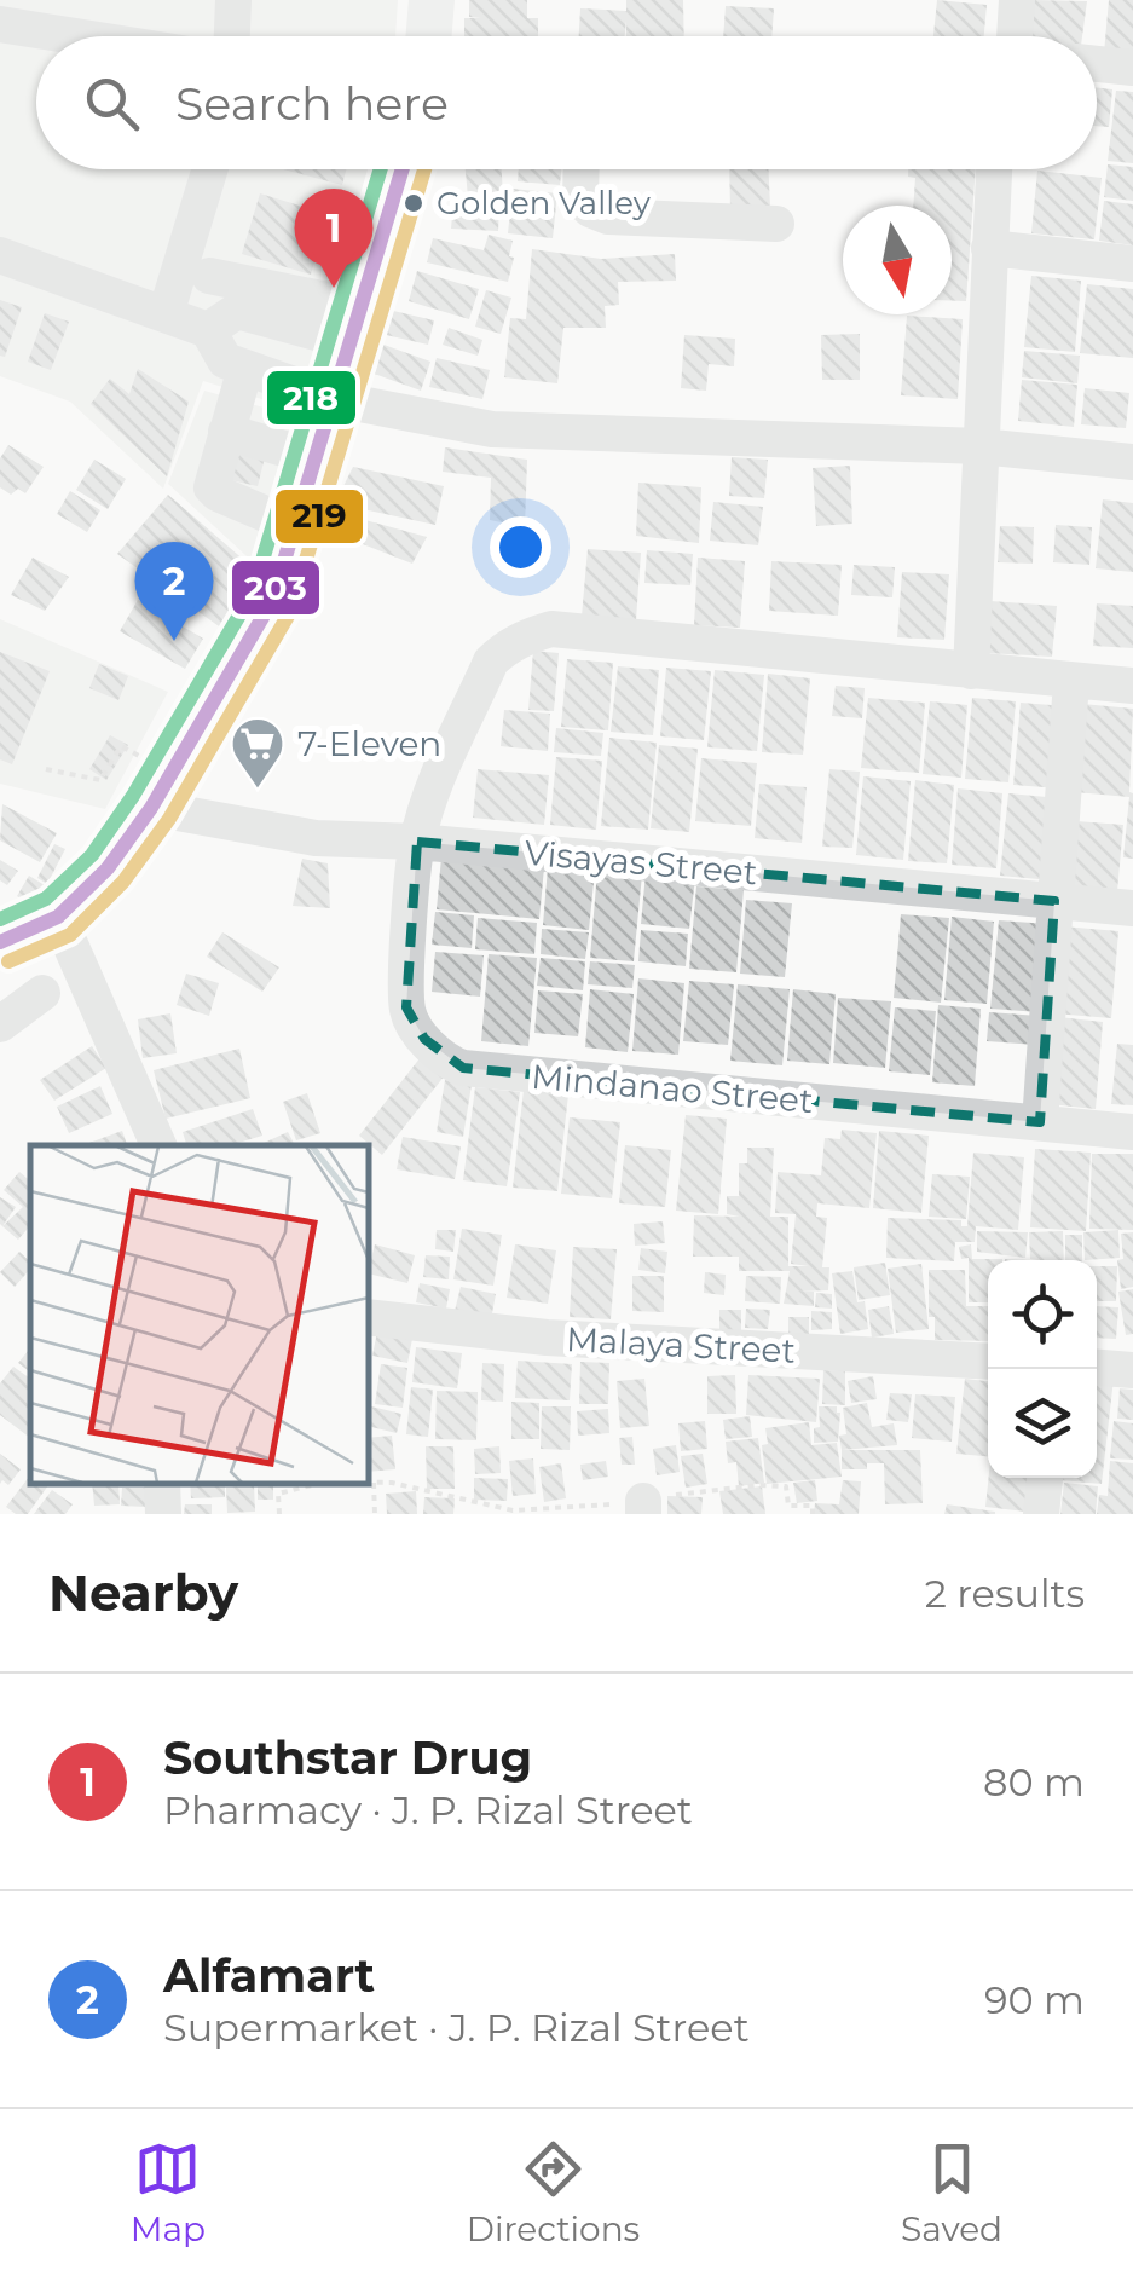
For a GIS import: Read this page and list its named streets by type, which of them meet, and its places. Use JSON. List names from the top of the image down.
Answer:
{
  "streets": {
    "street": ["Visayas Street", "Mindanao Street", "Malaya Street"]
  },
  "crossings": [
    ["Visayas Street", "Mindanao Street"]
  ],
  "places": {
    "other": ["Golden Valley"],
    "supermarket": ["7-Eleven"]
  },
  "lines": ["transit line 203", "transit line 219", "transit line 218"],
  "north": "bottom",
  "page": {
    "search": "Search here",
    "pins": ["1", "2"],
    "heading": ["Nearby", "2 results"],
    "list": [
      {
        "mark": "1",
        "name": "Southstar Drug",
        "note": "Pharmacy · J. P. Rizal Street",
        "value": "80 m"
      },
      {
        "mark": "2",
        "name": "Alfamart",
        "note": "Supermarket · J. P. Rizal Street",
        "value": "90 m"
      }
    ],
    "nav": ["Map", "Directions", "Saved"]
  }
}
